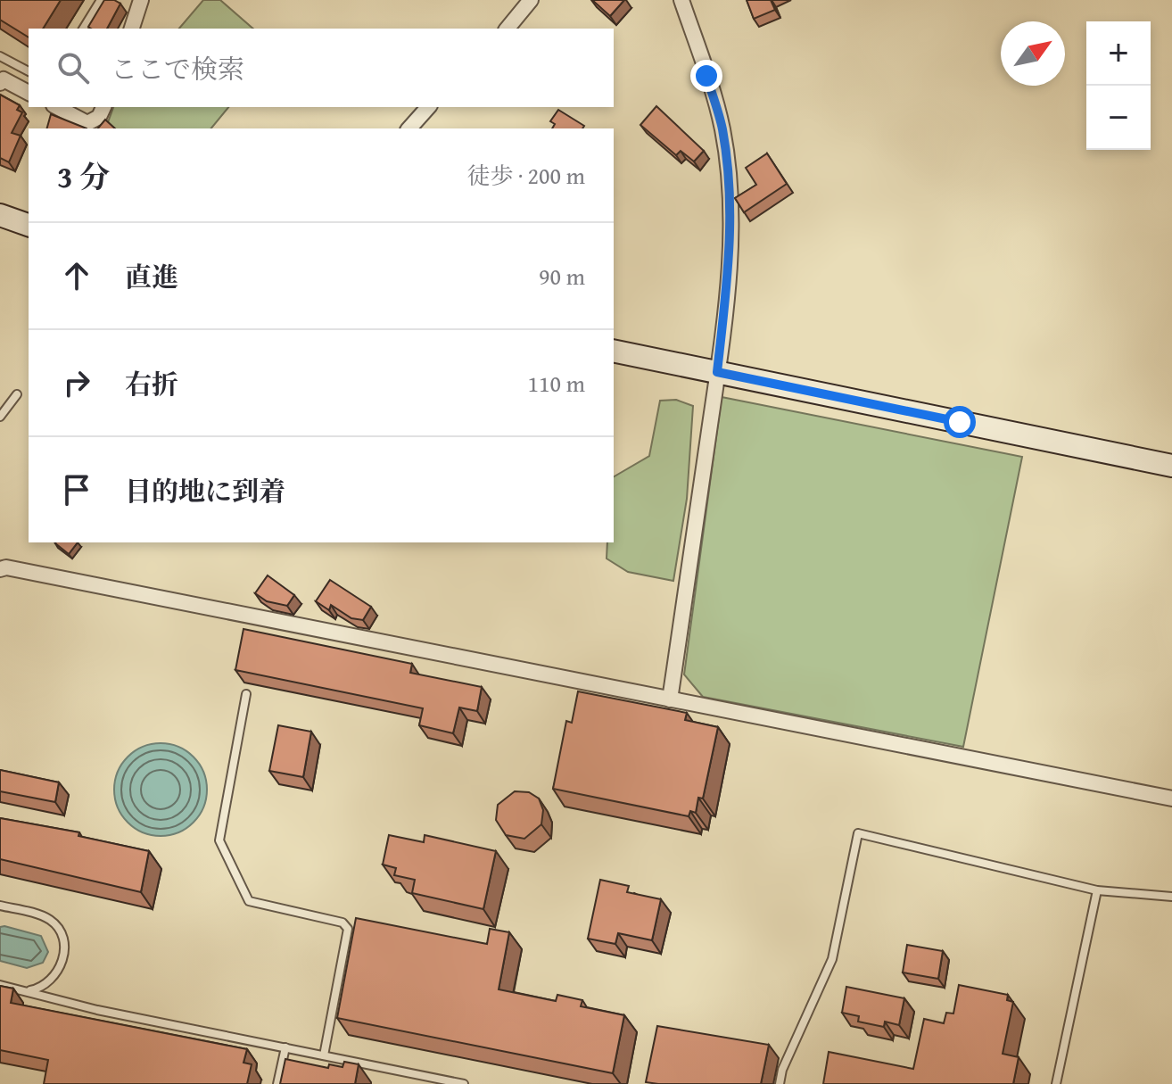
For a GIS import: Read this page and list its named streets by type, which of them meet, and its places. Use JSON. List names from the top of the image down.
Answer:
{
  "north": "top right",
  "page": {
    "map_buttons": ["+", "−"],
    "search": "ここで検索",
    "heading": ["3 分", "徒歩 · 200 m"],
    "list": [
      ["直進", "90 m"],
      ["右折", "110 m"],
      "目的地に到着"
    ]
  }
}
